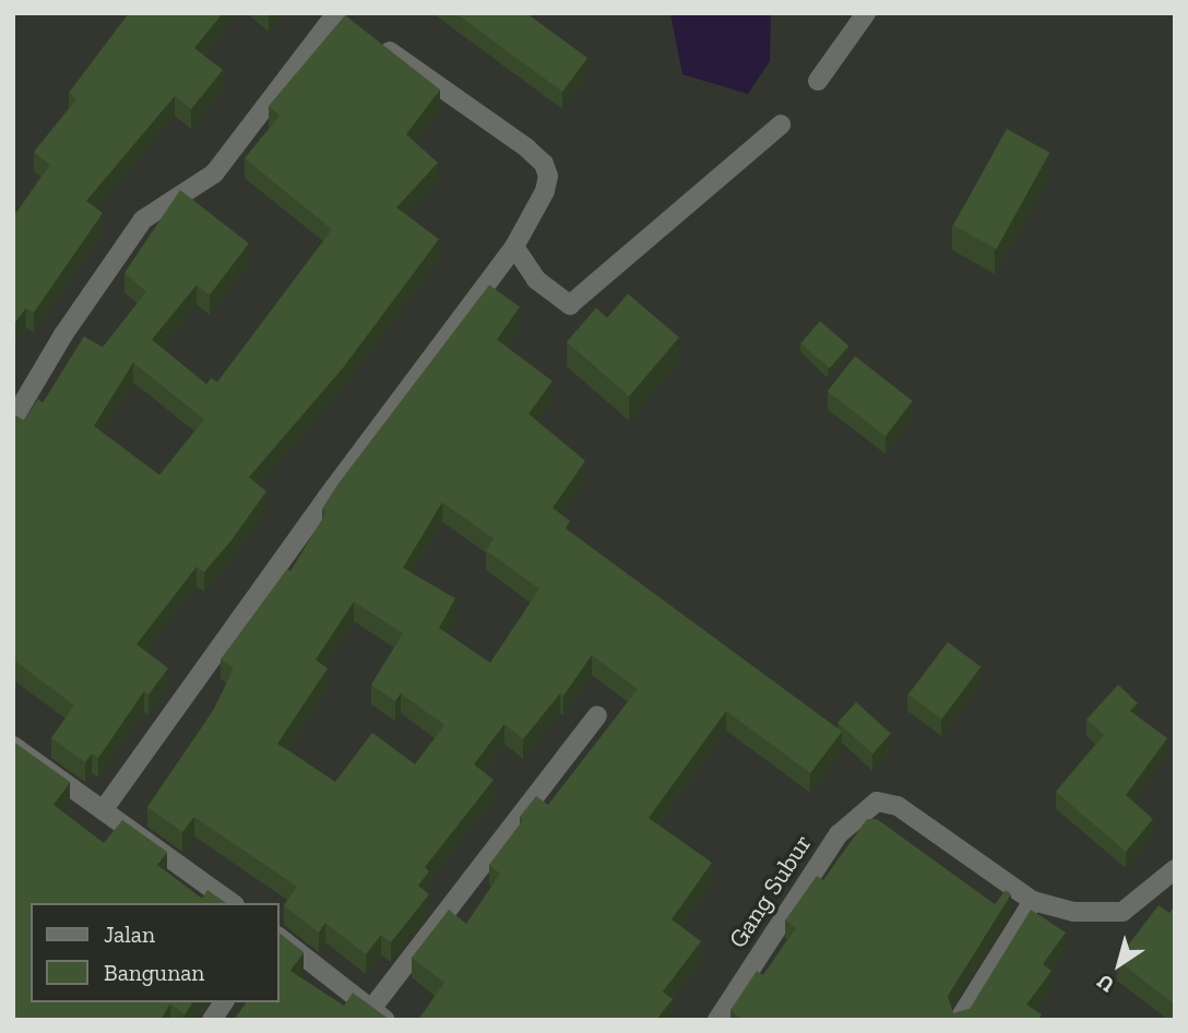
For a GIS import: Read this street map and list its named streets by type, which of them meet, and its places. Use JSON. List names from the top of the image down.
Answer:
{
  "streets": {
    "street": ["Gang Subur"]
  },
  "legend": ["Jalan", "Bangunan"],
  "north": "bottom left"
}
